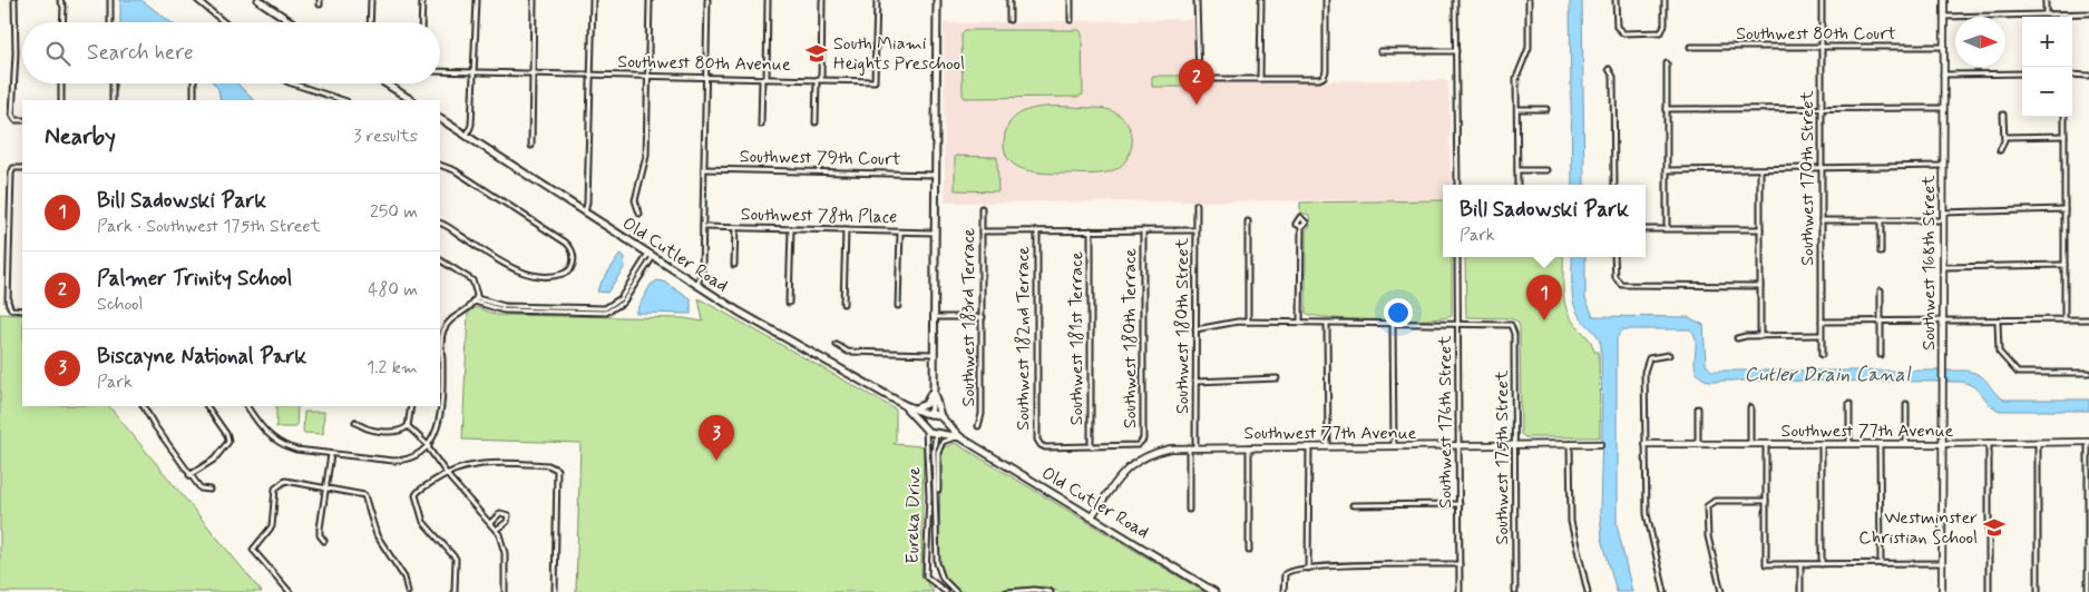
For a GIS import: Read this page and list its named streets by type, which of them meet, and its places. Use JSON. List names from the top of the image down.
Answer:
{
  "streets": {
    "main road": ["Old Cutler Road"],
    "street": [
      "Southwest 80th Court",
      "Southwest 80th Avenue",
      "Southwest 79th Court",
      "Southwest 170th Street",
      "Southwest 78th Place",
      "Southwest 168th Street",
      "Southwest 183rd Terrace",
      "Southwest 180th Street",
      "Southwest 182nd Terrace",
      "Southwest 181st Terrace",
      "Southwest 180th Terrace",
      "Southwest 176th Street",
      "Southwest 77th Avenue",
      "Southwest 175th Street",
      "Eureka Drive"
    ]
  },
  "crossings": [
    ["Southwest 80th Court", "Southwest 170th Street"],
    ["Southwest 80th Court", "Southwest 168th Street"],
    ["Old Cutler Road", "Southwest 77th Avenue"],
    ["Old Cutler Road", "Eureka Drive"],
    ["Southwest 168th Street", "Southwest 77th Avenue"],
    ["Southwest 180th Street", "Southwest 77th Avenue"],
    ["Southwest 182nd Terrace", "Southwest 181st Terrace"],
    ["Southwest 182nd Terrace", "Southwest 180th Terrace"],
    ["Southwest 181st Terrace", "Southwest 180th Terrace"],
    ["Southwest 176th Street", "Southwest 77th Avenue"],
    ["Southwest 176th Street", "Southwest 175th Street"],
    ["Southwest 77th Avenue", "Southwest 175th Street"]
  ],
  "water": ["Cutler Drain Canal"],
  "places": {
    "school or university": ["South Miami Heights Preschool", "Westminster Christian School"]
  },
  "north": "right",
  "page": {
    "map_buttons": ["+", "−"],
    "search": "Search here",
    "pins": ["2", "1", "3"],
    "heading": ["Nearby", "3 results"],
    "list": [
      {
        "mark": "1",
        "name": "Bill Sadowski Park",
        "note": "Park · Southwest 175th Street",
        "value": "250 m"
      },
      {
        "mark": "2",
        "name": "Palmer Trinity School",
        "note": "School",
        "value": "480 m"
      },
      {
        "mark": "3",
        "name": "Biscayne National Park",
        "note": "Park",
        "value": "1.2 km"
      }
    ],
    "popup": ["Bill Sadowski Park", "Park"]
  }
}
